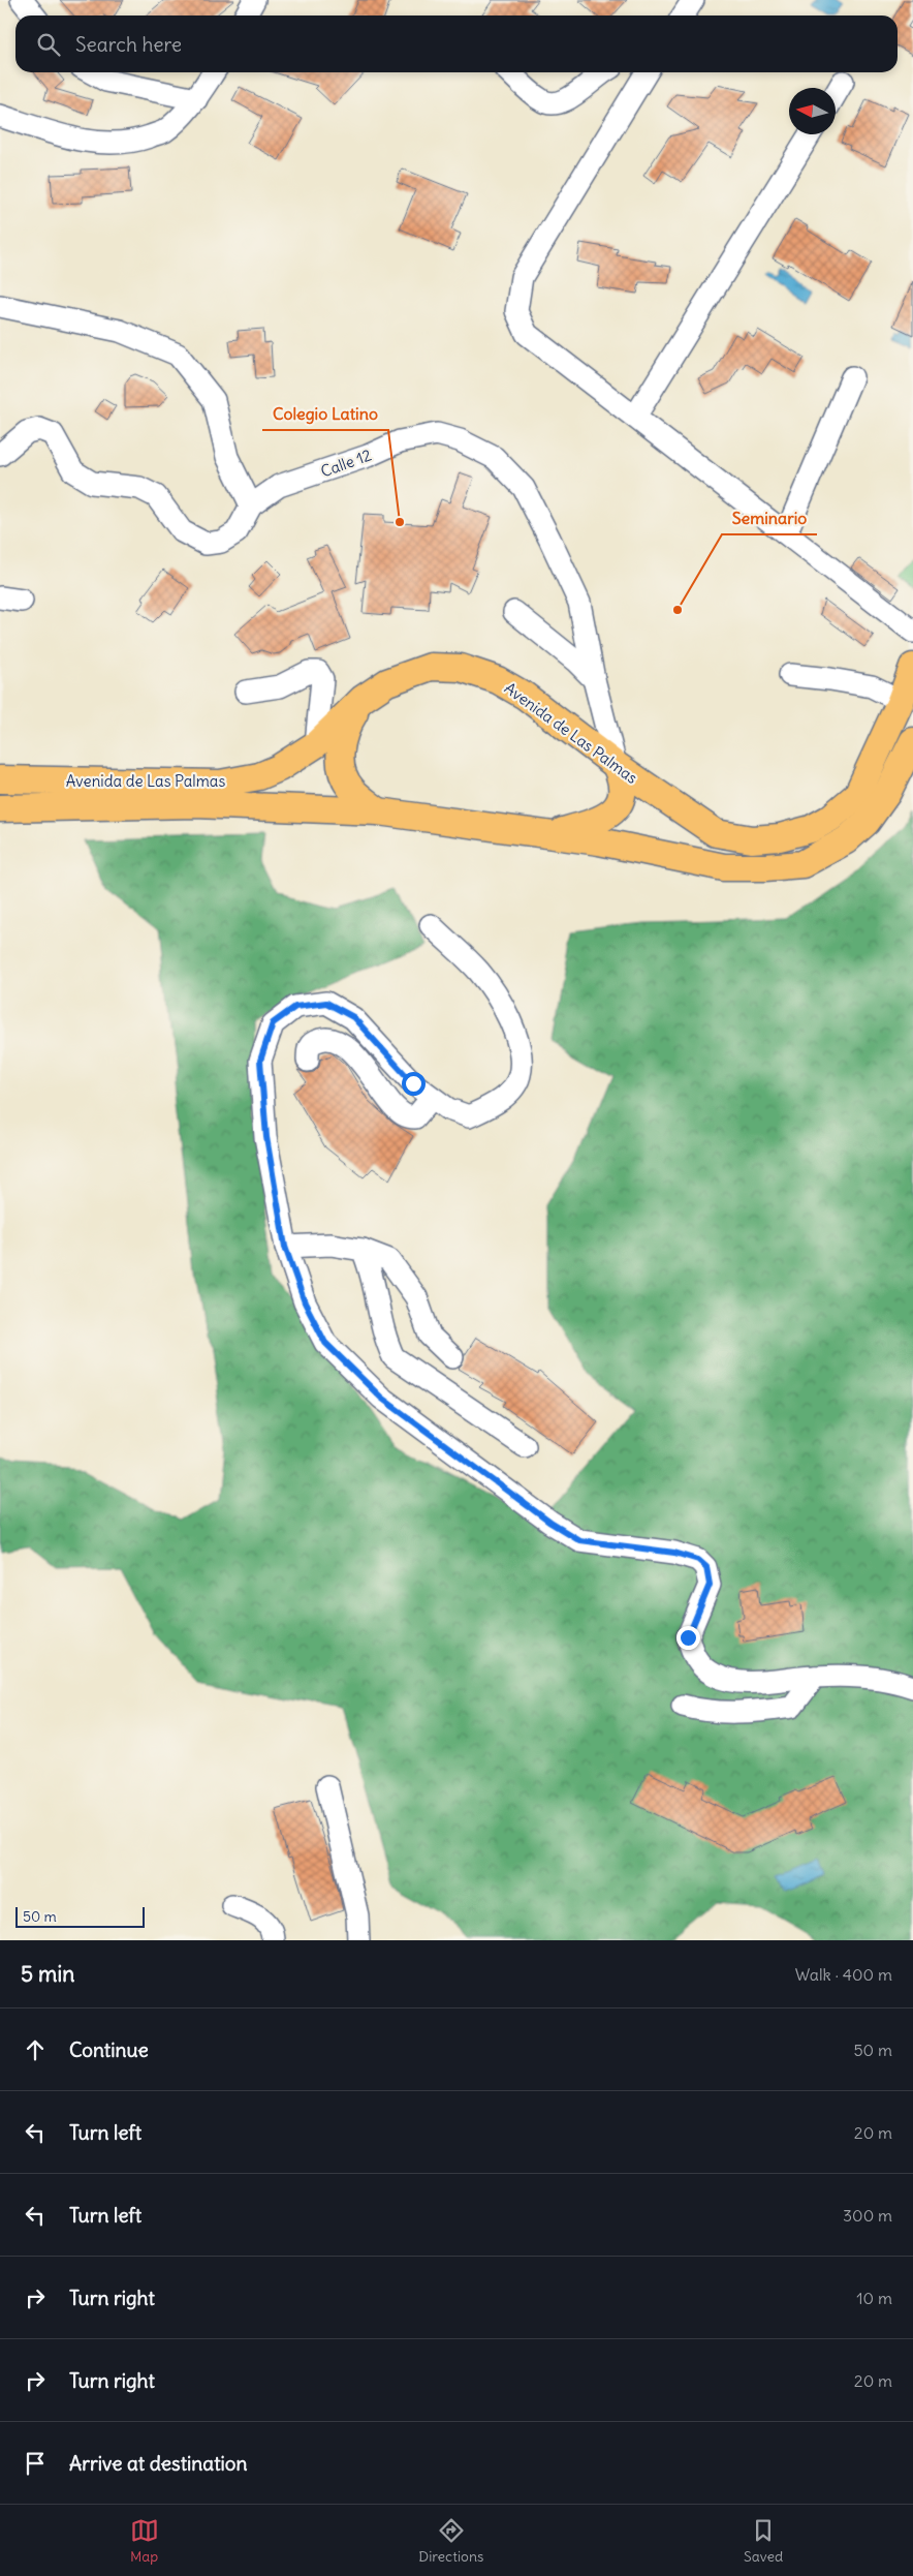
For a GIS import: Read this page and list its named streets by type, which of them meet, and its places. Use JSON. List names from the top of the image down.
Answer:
{
  "streets": {
    "main road": ["Avenida de Las Palmas"],
    "street": ["Calle 12"]
  },
  "crossings": [
    ["Calle 12", "Avenida de Las Palmas"]
  ],
  "places": ["Colegio Latino", "Seminario"],
  "scale_bar": "50 m",
  "north": "left",
  "page": {
    "search": "Search here",
    "scale": "50 m",
    "heading": ["5 min", "Walk · 400 m"],
    "list": [
      ["Continue", "50 m"],
      ["Turn left", "20 m"],
      ["Turn left", "300 m"],
      ["Turn right", "10 m"],
      ["Turn right", "20 m"],
      "Arrive at destination"
    ],
    "nav": ["Map", "Directions", "Saved"]
  }
}
